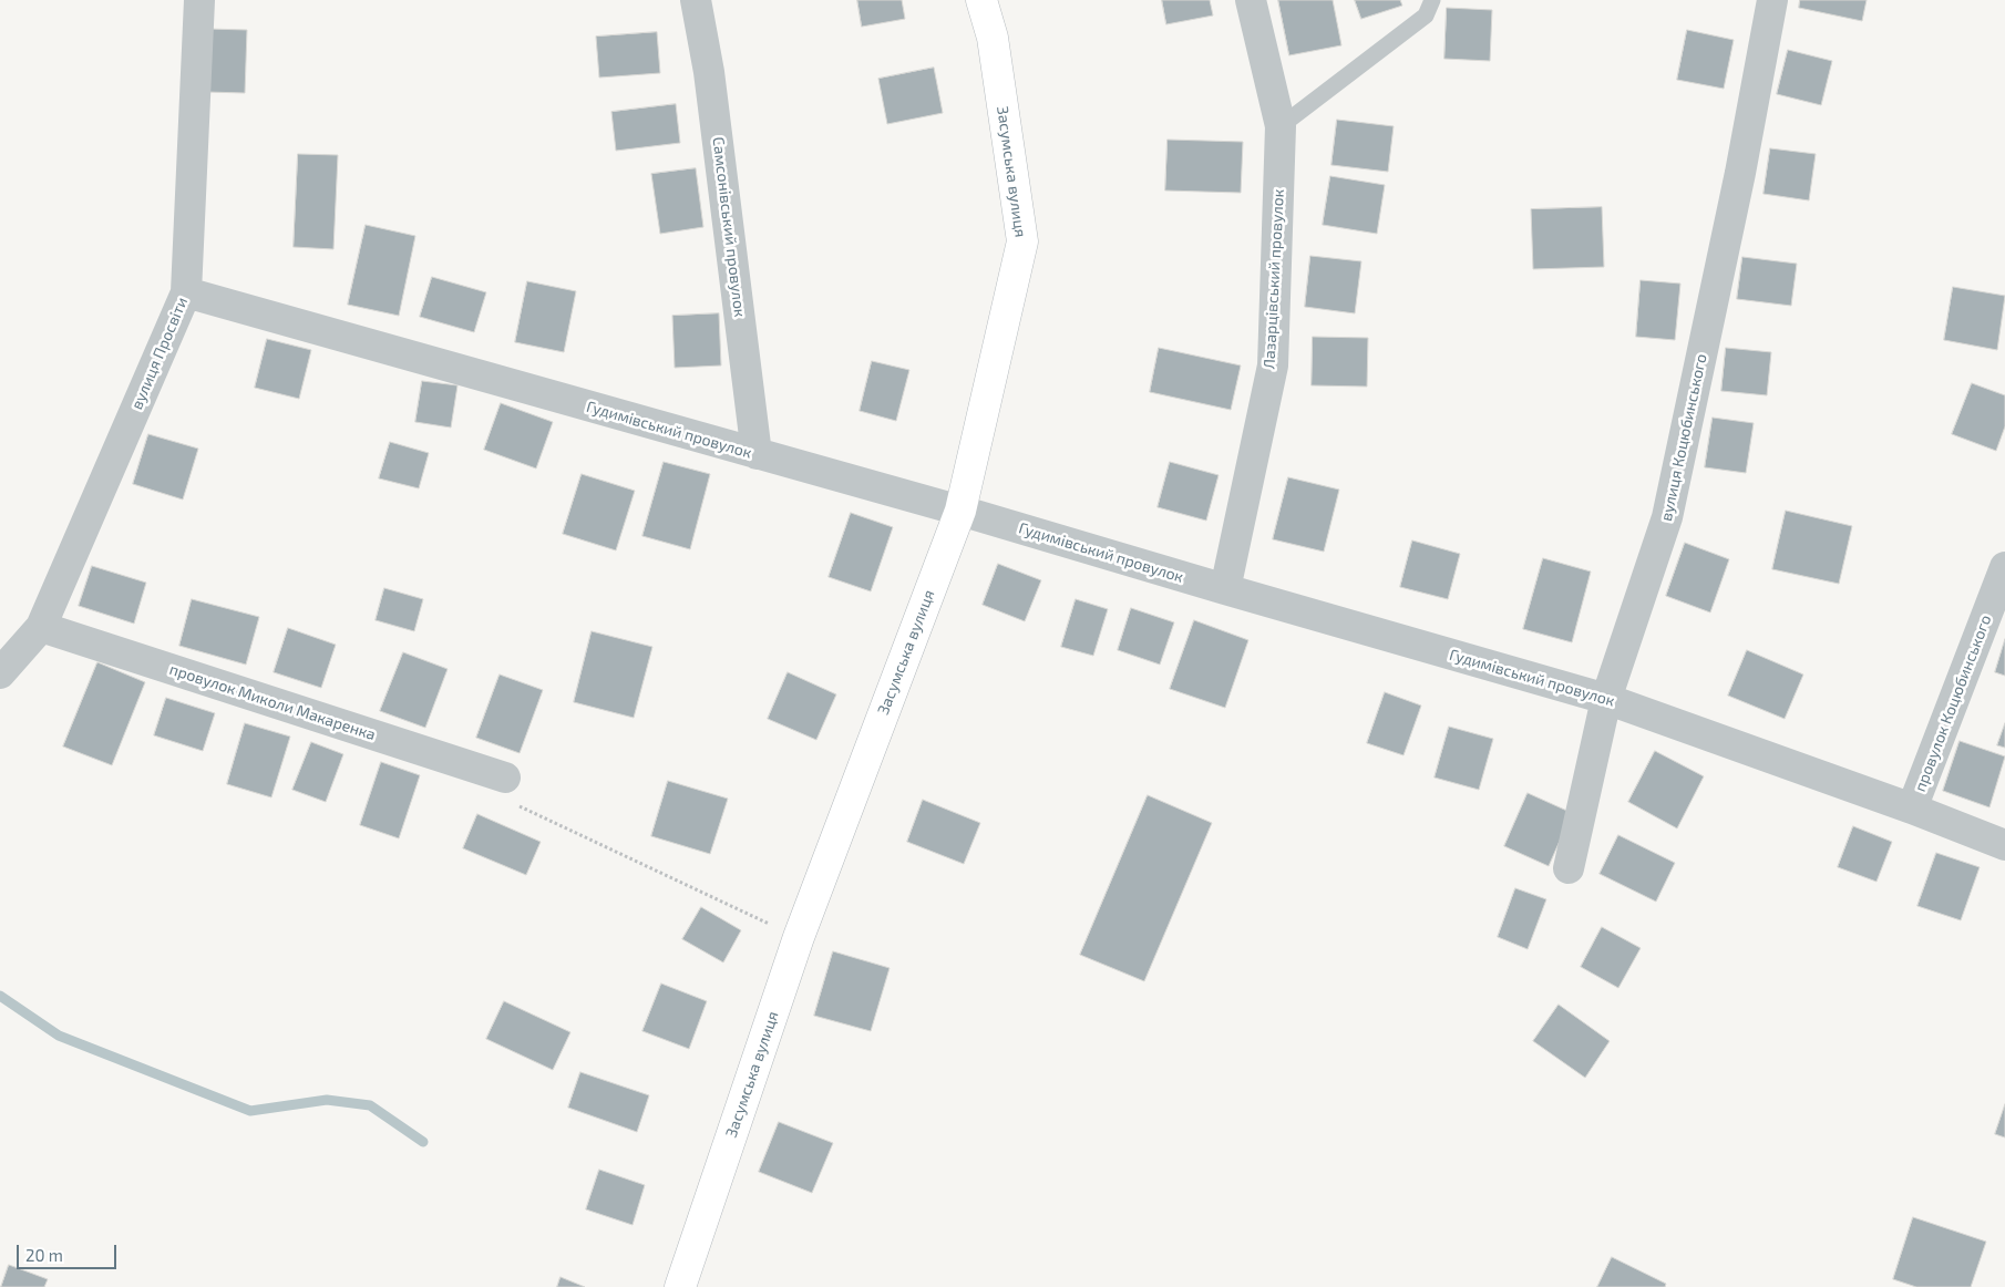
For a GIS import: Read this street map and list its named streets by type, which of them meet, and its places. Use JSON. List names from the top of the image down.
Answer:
{
  "streets": {
    "street": [
      "Засумська вулиця",
      "Самсонівський провулок",
      "Лазарцівський провулок",
      "вулиця Просвіти",
      "Гудимівський провулок",
      "вулиця Коцюбинського",
      "провулок Миколи Макаренка",
      "провулок Коцюбинського"
    ]
  },
  "crossings": [
    ["Засумська вулиця", "Гудимівський провулок"],
    ["Самсонівський провулок", "Гудимівський провулок"],
    ["Лазарцівський провулок", "Гудимівський провулок"],
    ["вулиця Просвіти", "Гудимівський провулок"],
    ["вулиця Просвіти", "провулок Миколи Макаренка"],
    ["Гудимівський провулок", "вулиця Коцюбинського"],
    ["Гудимівський провулок", "провулок Коцюбинського"]
  ],
  "scale_bar": "20 m"
}
